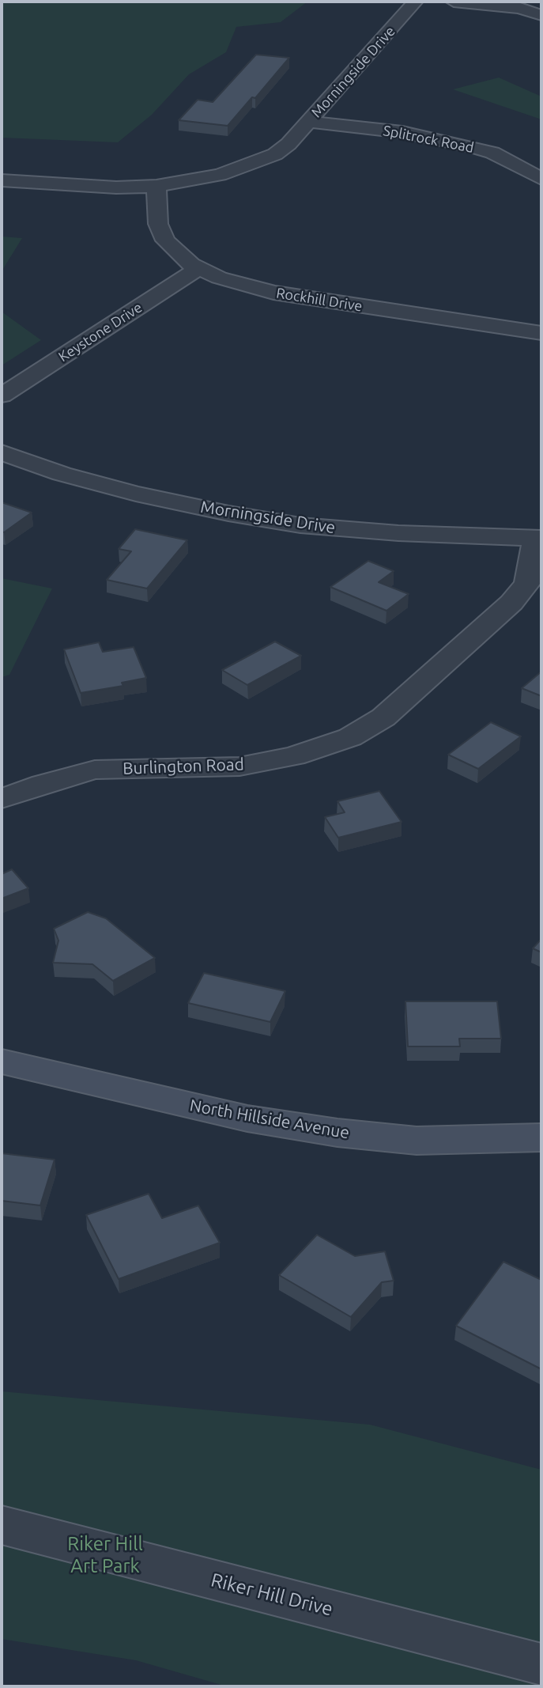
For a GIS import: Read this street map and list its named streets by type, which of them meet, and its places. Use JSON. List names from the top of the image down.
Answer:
{
  "streets": {
    "street": [
      "Morningside Drive",
      "Splitrock Road",
      "Rockhill Drive",
      "Keystone Drive",
      "Burlington Road",
      "North Hillside Avenue",
      "Riker Hill Drive"
    ]
  },
  "crossings": [
    ["Morningside Drive", "Splitrock Road"],
    ["Morningside Drive", "Rockhill Drive"],
    ["Morningside Drive", "Burlington Road"],
    ["Rockhill Drive", "Keystone Drive"]
  ],
  "parks": ["Riker Hill Art Park"]
}
